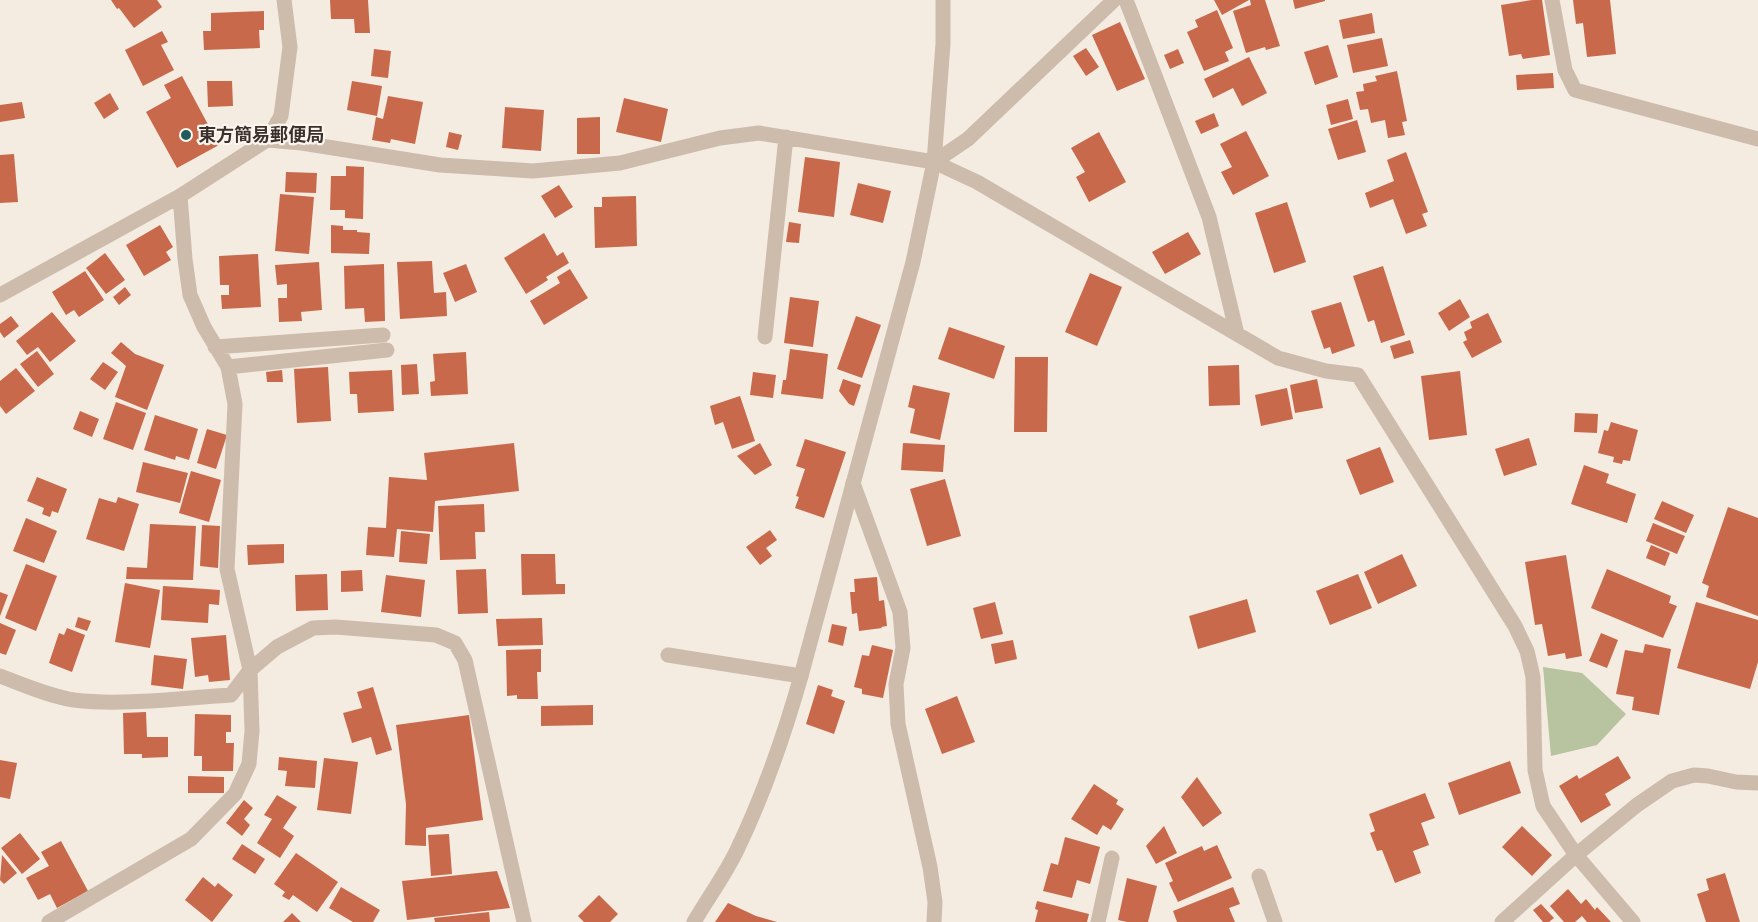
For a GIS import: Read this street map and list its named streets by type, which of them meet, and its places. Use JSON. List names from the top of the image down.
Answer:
{
  "places": ["東方簡易郵便局"]
}
